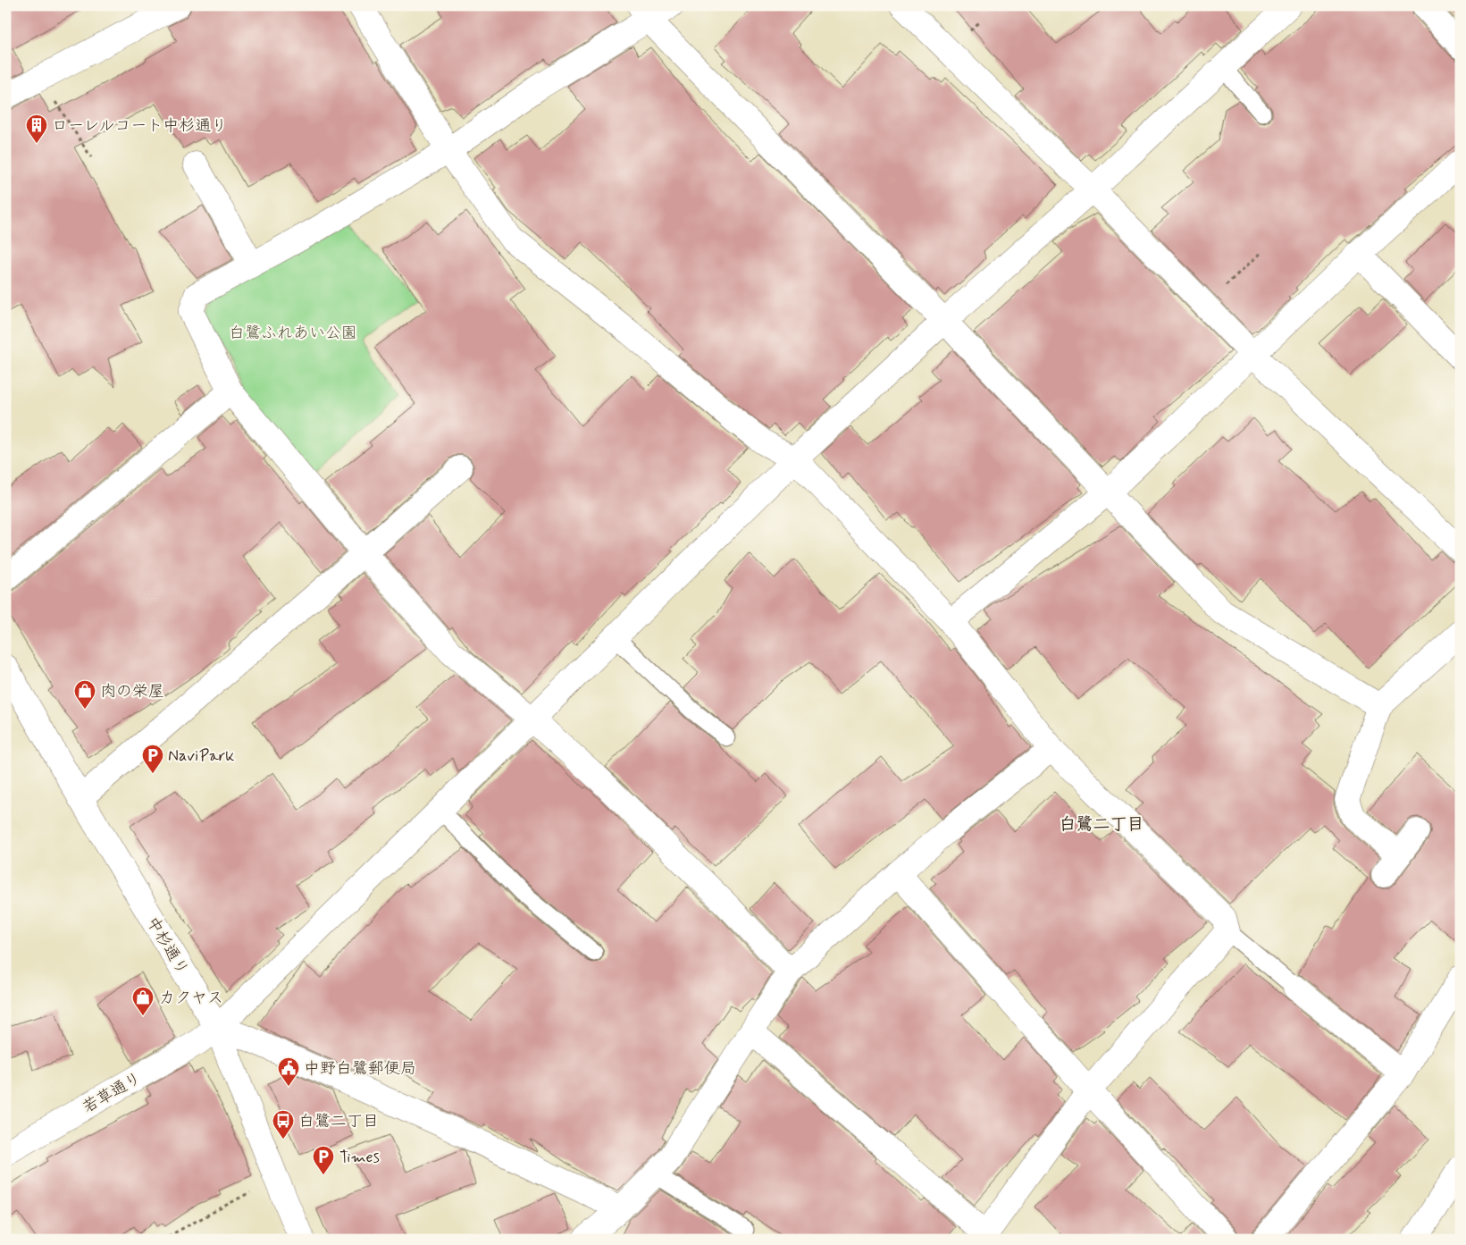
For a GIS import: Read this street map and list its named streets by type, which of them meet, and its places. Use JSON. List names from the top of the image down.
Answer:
{
  "streets": {
    "street": ["中杉通り", "若草通り"]
  },
  "crossings": [
    ["中杉通り", "若草通り"]
  ],
  "districts": ["白鷺二丁目"],
  "parks": ["白鷺ふれあい公園"],
  "places": {
    "building": ["ローレルコート中杉通り"],
    "shop": ["肉の栄屋", "カクヤス"],
    "parking": ["NaviPark", "Times"],
    "public building": ["中野白鷺郵便局"],
    "bus stop": ["白鷺二丁目"]
  }
}
